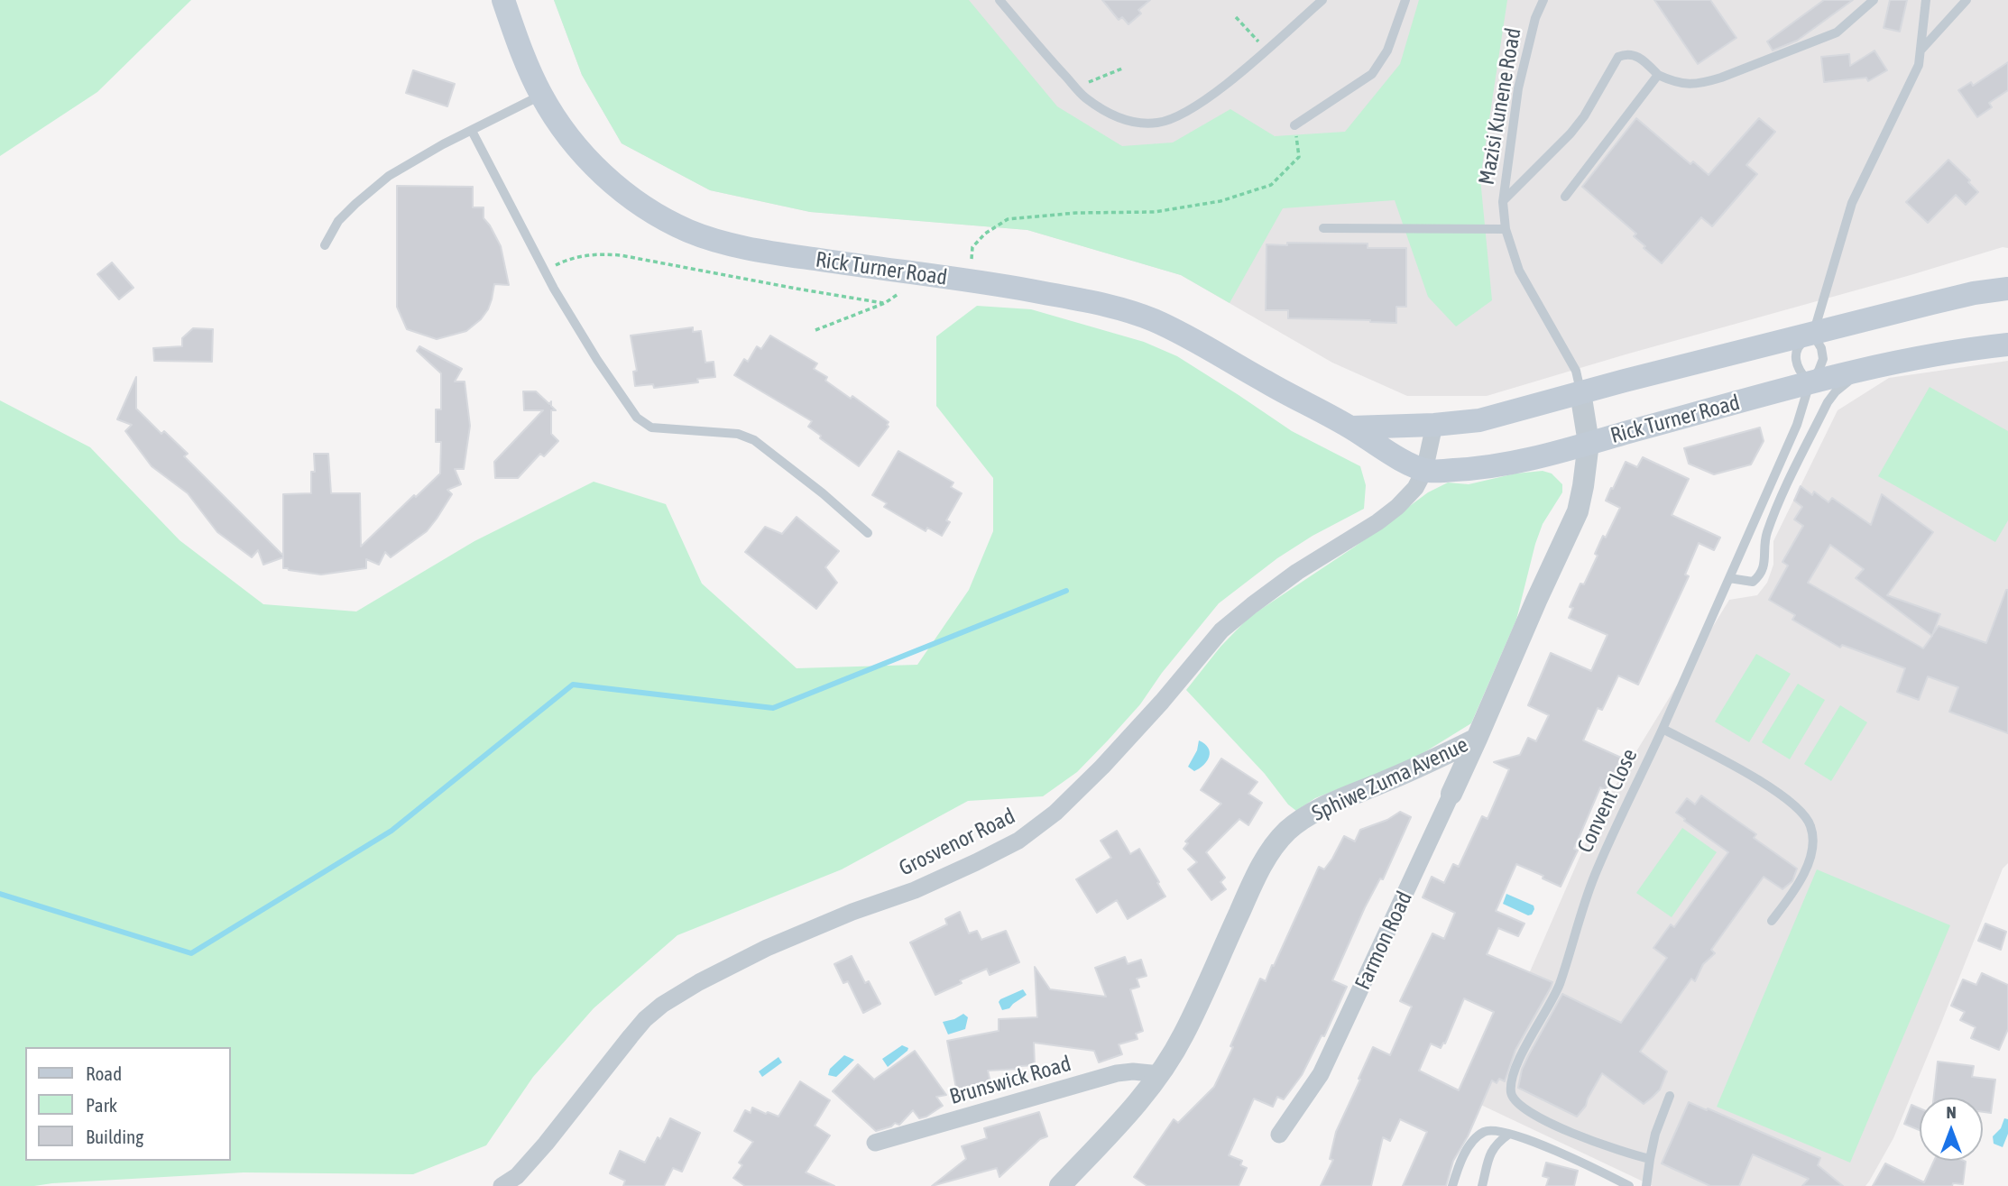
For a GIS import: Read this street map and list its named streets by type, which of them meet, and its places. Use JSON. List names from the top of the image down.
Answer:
{
  "streets": {
    "main road": ["Rick Turner Road"],
    "street": [
      "Sphiwe Zuma Avenue",
      "Grosvenor Road",
      "Farmon Road",
      "Brunswick Road"
    ],
    "lane": ["Mazisi Kunene Road", "Convent Close"]
  },
  "crossings": [
    ["Mazisi Kunene Road", "Rick Turner Road"],
    ["Mazisi Kunene Road", "Sphiwe Zuma Avenue"],
    ["Rick Turner Road", "Sphiwe Zuma Avenue"],
    ["Rick Turner Road", "Convent Close"],
    ["Rick Turner Road", "Grosvenor Road"],
    ["Sphiwe Zuma Avenue", "Farmon Road"],
    ["Sphiwe Zuma Avenue", "Brunswick Road"]
  ],
  "legend": ["Road", "Park", "Building"],
  "north": "top"
}
